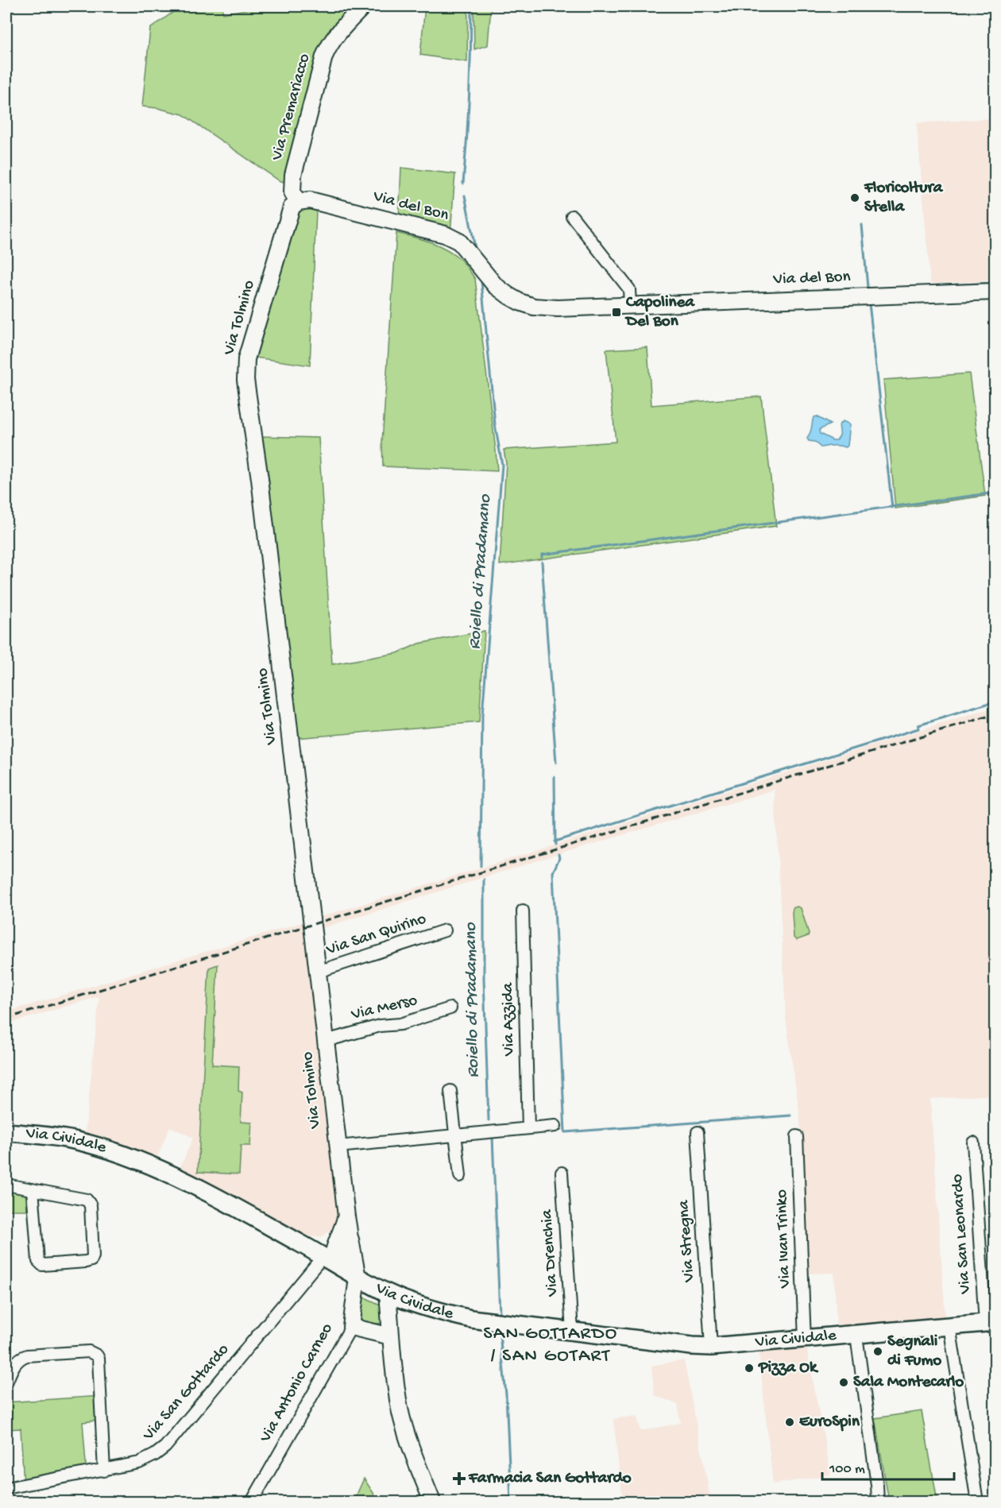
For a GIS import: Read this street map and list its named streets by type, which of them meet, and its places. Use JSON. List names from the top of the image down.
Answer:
{
  "streets": {
    "main road": ["Via Cividale"],
    "street": [
      "Via Premariacco",
      "Via del Bon",
      "Via Tolmino",
      "Via San Quirino",
      "Via Merso",
      "Via Azzida",
      "Via San Leonardo",
      "Via Ivan Trinko",
      "Via Stregna",
      "Via Drenchia",
      "Via Antonio Carneo",
      "Via San Gottardo"
    ]
  },
  "crossings": [
    ["Via Premariacco", "Via del Bon"],
    ["Via Premariacco", "Via Tolmino"],
    ["Via del Bon", "Via Tolmino"],
    ["Via Tolmino", "Via San Quirino"],
    ["Via Tolmino", "Via Merso"],
    ["Via Tolmino", "Via Cividale"],
    ["Via Tolmino", "Via Antonio Carneo"],
    ["Via Tolmino", "Via San Gottardo"],
    ["Via Cividale", "Via San Leonardo"],
    ["Via Cividale", "Via Ivan Trinko"],
    ["Via Cividale", "Via Stregna"],
    ["Via Cividale", "Via Drenchia"],
    ["Via Cividale", "Via Antonio Carneo"],
    ["Via Cividale", "Via San Gottardo"]
  ],
  "districts": ["SAN GOTTARDO / SAN GOTART"],
  "water": ["Roiello di Pradamano"],
  "places": {
    "other": [
      "Floricoltura Stella",
      "Segnali di Fumo",
      "Pizza Ok",
      "Sala Montecarlo",
      "EuroSpin"
    ],
    "transit": ["Capolinea Del Bon"],
    "health": ["Farmacia San Gottardo"]
  },
  "scale_bar": "100 m"
}
